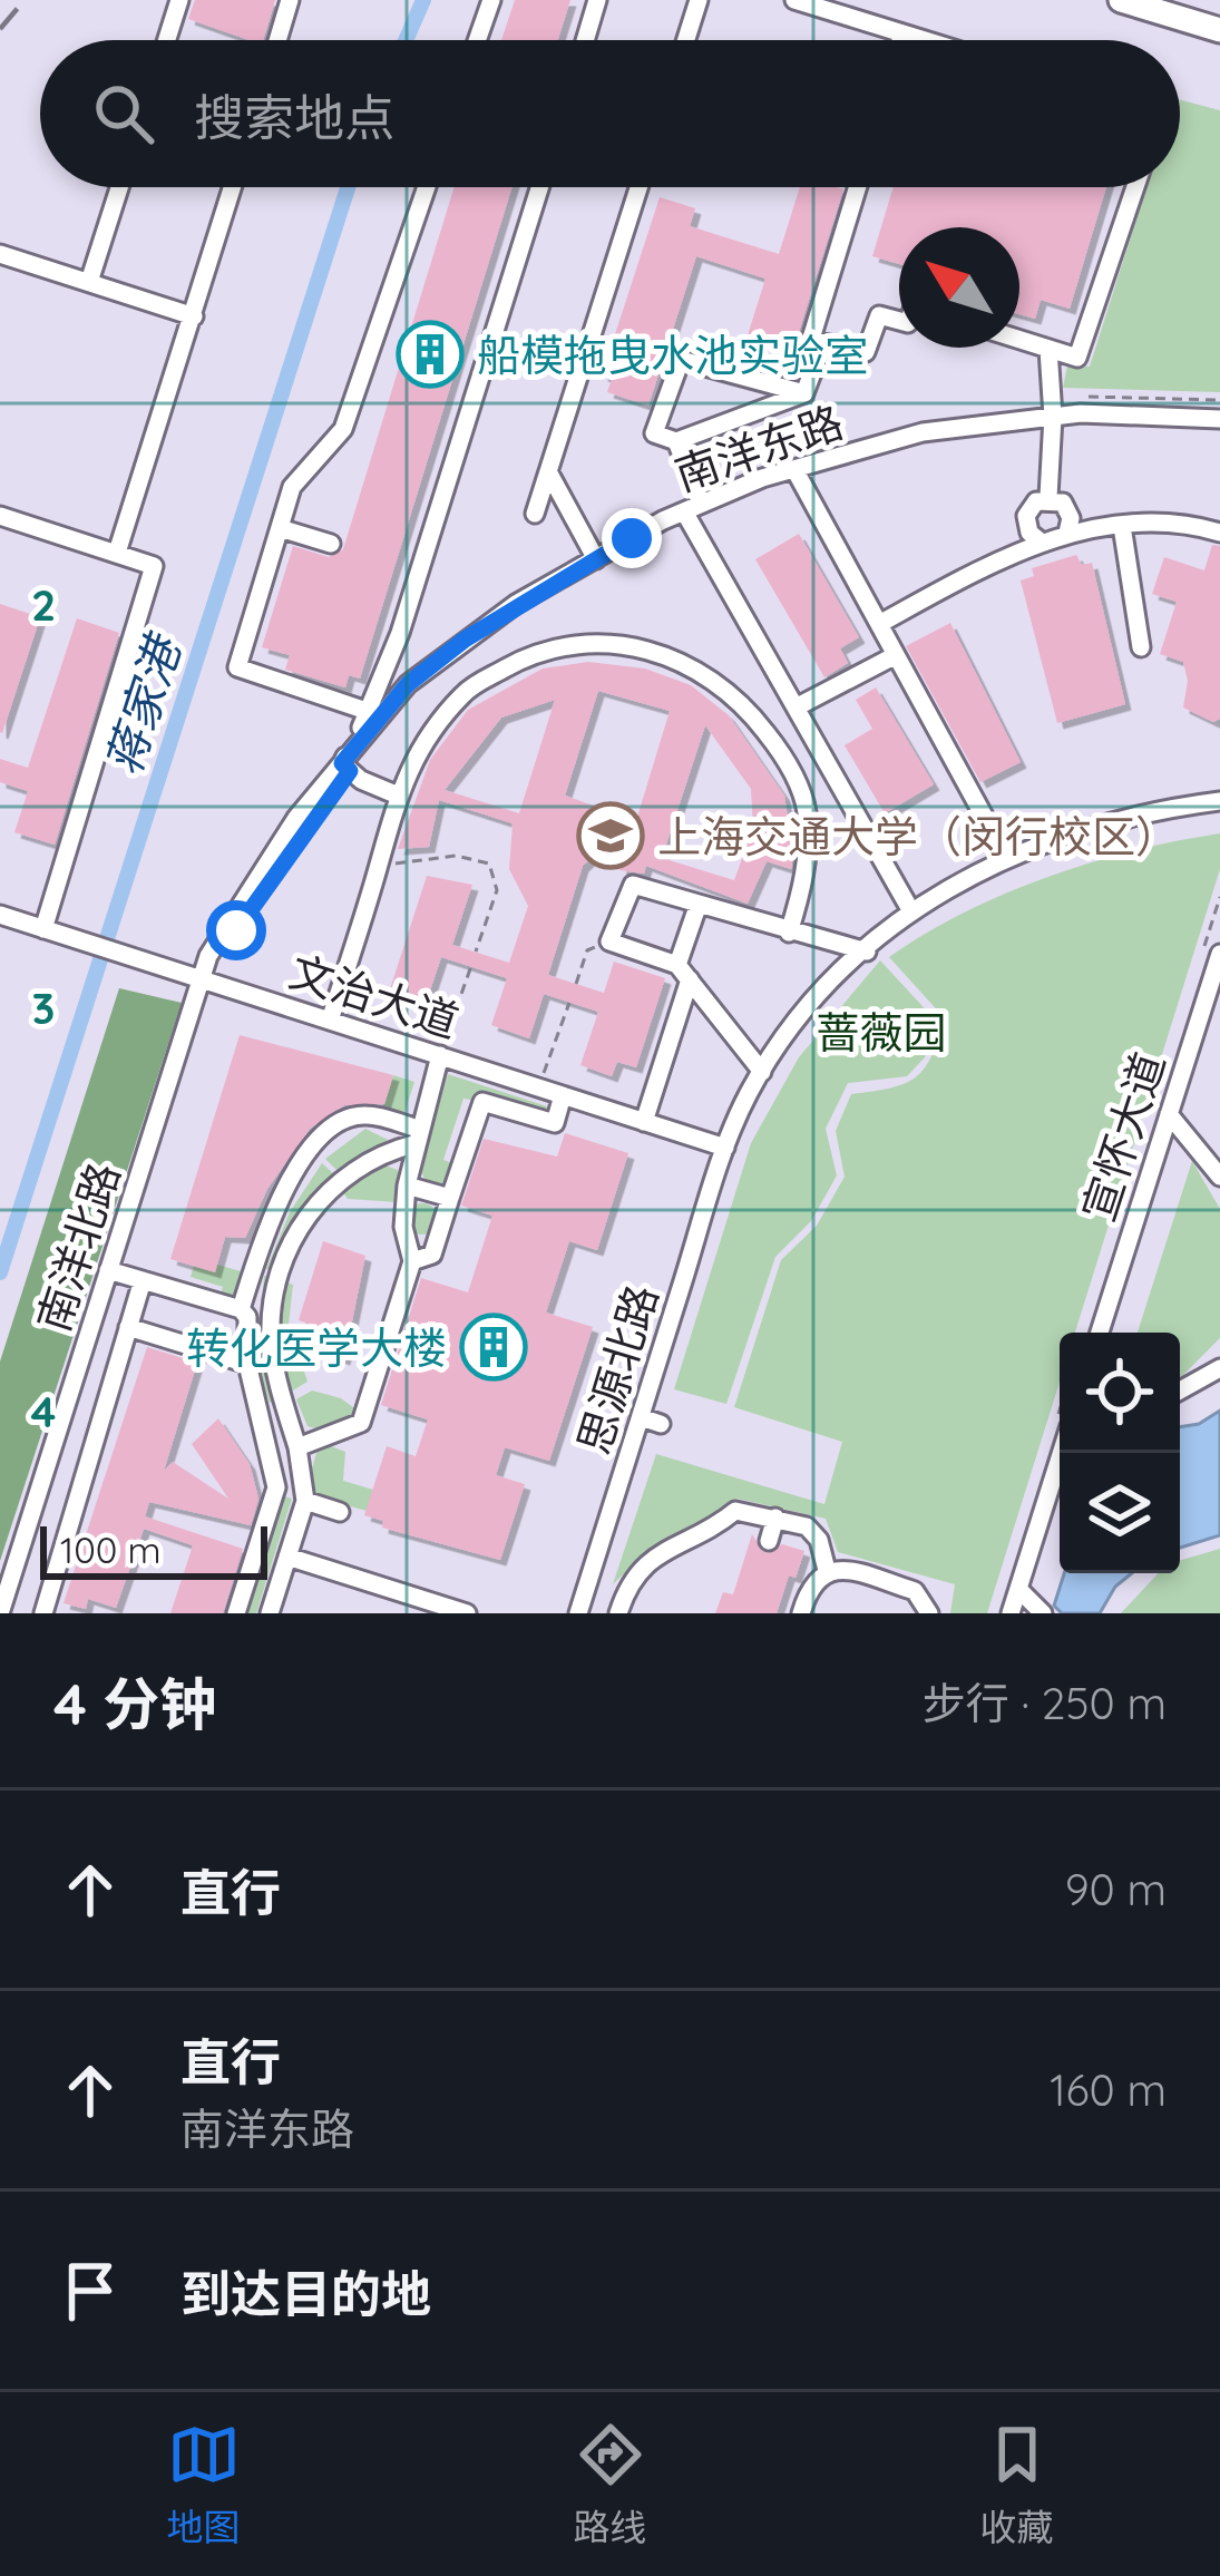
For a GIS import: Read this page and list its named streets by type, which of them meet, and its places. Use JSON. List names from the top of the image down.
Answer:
{
  "streets": {
    "lane": [
      "南洋东路",
      "文治大道",
      "宣怀大道",
      "南洋北路",
      "思源北路"
    ]
  },
  "crossings": [
    ["南洋东路", "文治大道"],
    ["南洋东路", "南洋北路"],
    ["文治大道", "南洋北路"],
    ["文治大道", "思源北路"]
  ],
  "water": ["蒋家港"],
  "parks": ["蔷薇园"],
  "places": {
    "building": ["船模拖曳水池实验室", "转化医学大楼"],
    "school or university": ["上海交通大学（闵行校区）"]
  },
  "scale_bar": "100 m",
  "north": "top left",
  "page": {
    "search": "搜索地点",
    "scale": "100 m",
    "heading": ["4 分钟", "步行 · 250 m"],
    "list": [
      ["直行", "90 m"],
      ["直行", "南洋东路", "160 m"],
      "到达目的地"
    ],
    "nav": ["地图", "路线", "收藏"]
  },
  "grid": {
    "rows": ["2", "3", "4"]
  }
}
